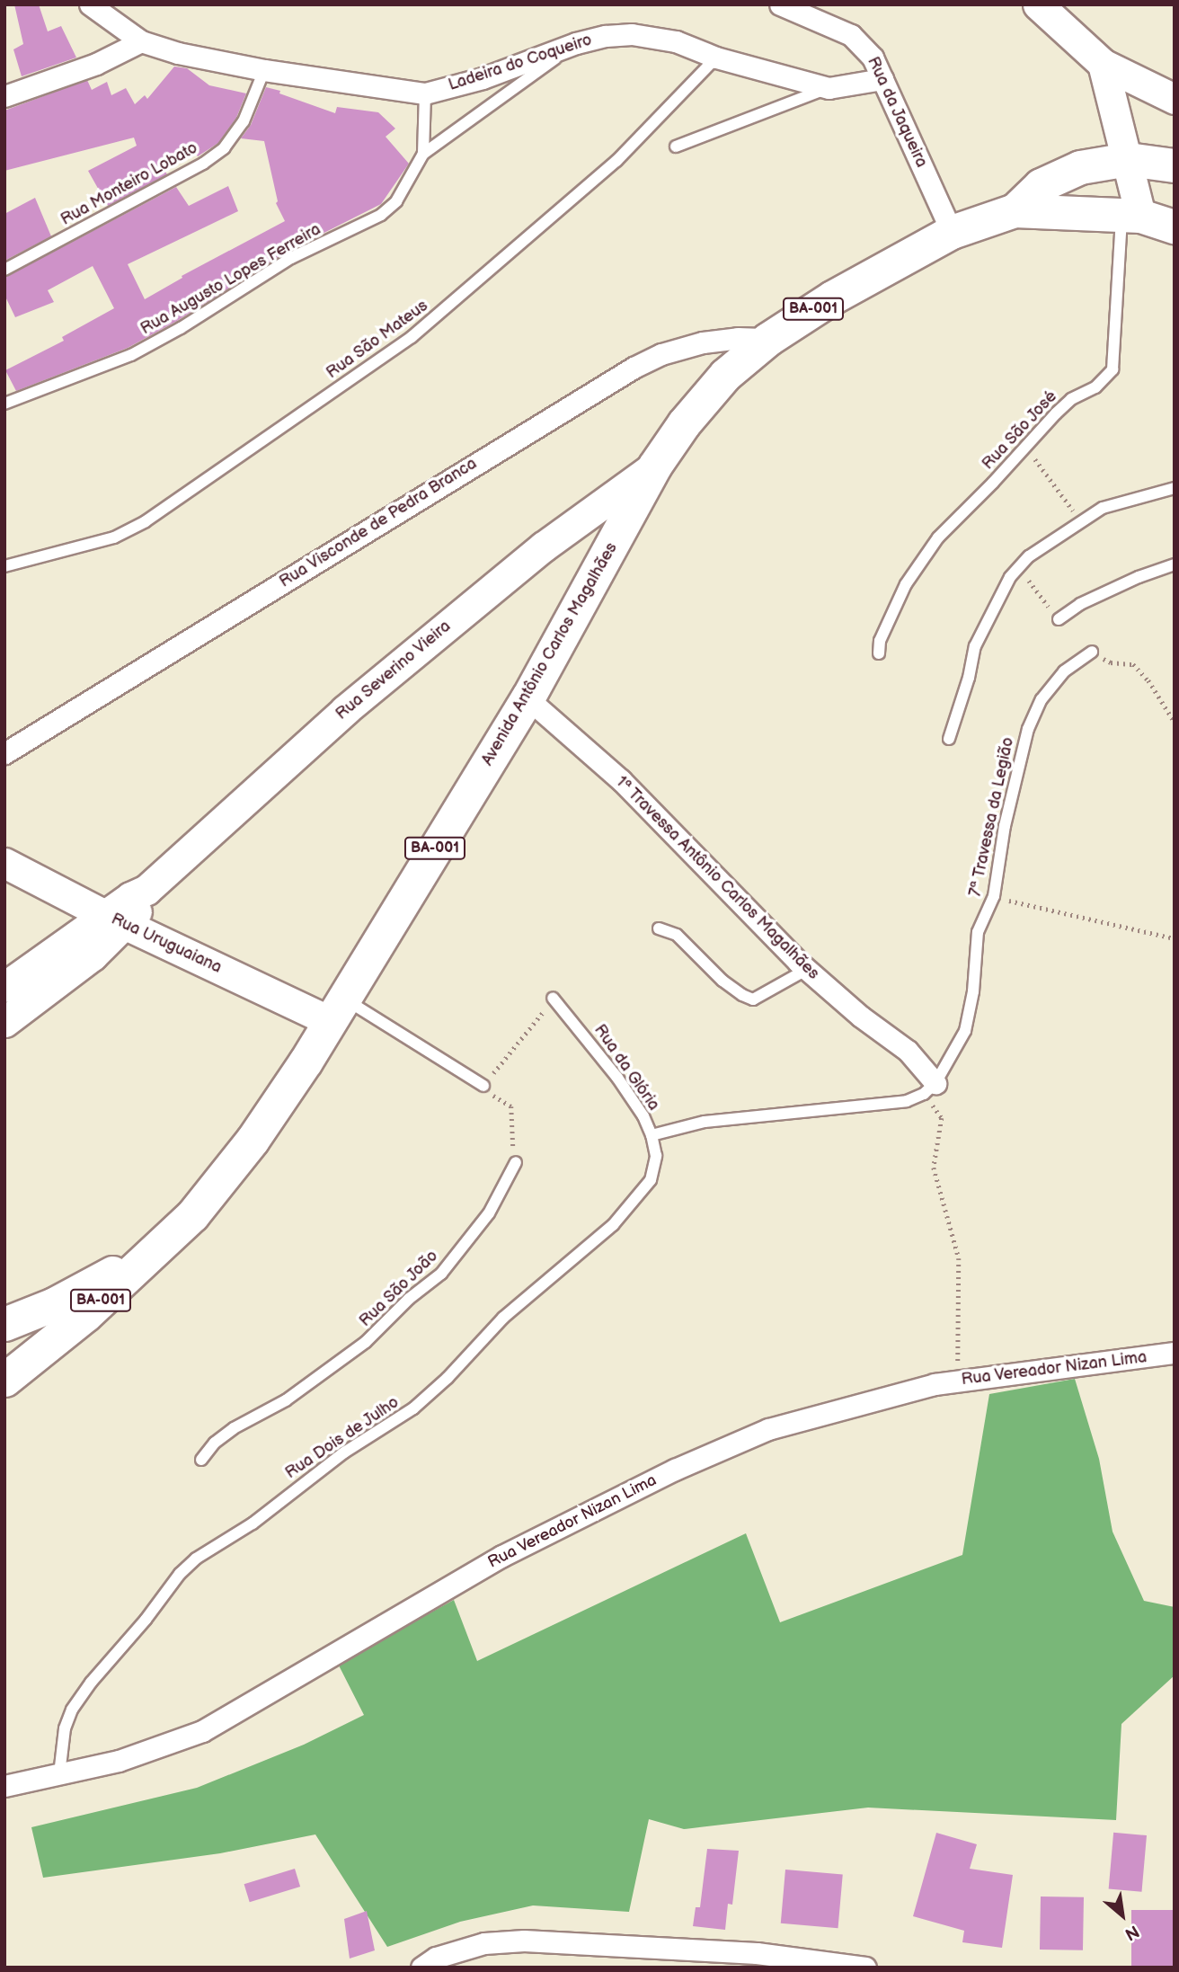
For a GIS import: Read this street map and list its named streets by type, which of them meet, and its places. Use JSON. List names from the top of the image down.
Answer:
{
  "streets": {
    "main road": [
      "BA-001",
      "Avenida Antônio Carlos Magalhães",
      "Rua Severino Vieira",
      "Rua Uruguaiana"
    ],
    "street": [
      "Ladeira do Coqueiro",
      "Rua da Jaqueira",
      "Rua Visconde de Pedra Branca",
      "1ª Travessa Antônio Carlos Magalhães",
      "Rua Vereador Nizan Lima"
    ],
    "lane": [
      "Rua Monteiro Lobato",
      "Rua Augusto Lopes Ferreira",
      "Rua São Mateus",
      "Rua São José",
      "7ª Travessa da Legião",
      "Rua da Glória",
      "Rua São João",
      "Rua Dois de Julho"
    ]
  },
  "crossings": [
    ["Ladeira do Coqueiro", "Rua da Jaqueira"],
    ["Ladeira do Coqueiro", "Rua Monteiro Lobato"],
    ["Ladeira do Coqueiro", "Rua Augusto Lopes Ferreira"],
    ["Ladeira do Coqueiro", "Rua São Mateus"],
    ["Rua da Jaqueira", "Avenida Antônio Carlos Magalhães"],
    ["BA-001", "Rua São José"],
    ["BA-001", "Avenida Antônio Carlos Magalhães"],
    ["Rua São José", "Avenida Antônio Carlos Magalhães"],
    ["Rua Visconde de Pedra Branca", "Avenida Antônio Carlos Magalhães"],
    ["Avenida Antônio Carlos Magalhães", "Rua Severino Vieira"],
    ["Avenida Antônio Carlos Magalhães", "1ª Travessa Antônio Carlos Magalhães"],
    ["Avenida Antônio Carlos Magalhães", "Rua Uruguaiana"],
    ["Rua Severino Vieira", "Rua Uruguaiana"],
    ["7ª Travessa da Legião", "1ª Travessa Antônio Carlos Magalhães"],
    ["7ª Travessa da Legião", "Rua da Glória"],
    ["1ª Travessa Antônio Carlos Magalhães", "Rua da Glória"],
    ["Rua da Glória", "Rua Dois de Julho"],
    ["Rua Vereador Nizan Lima", "Rua Dois de Julho"]
  ],
  "north": "bottom right"
}
